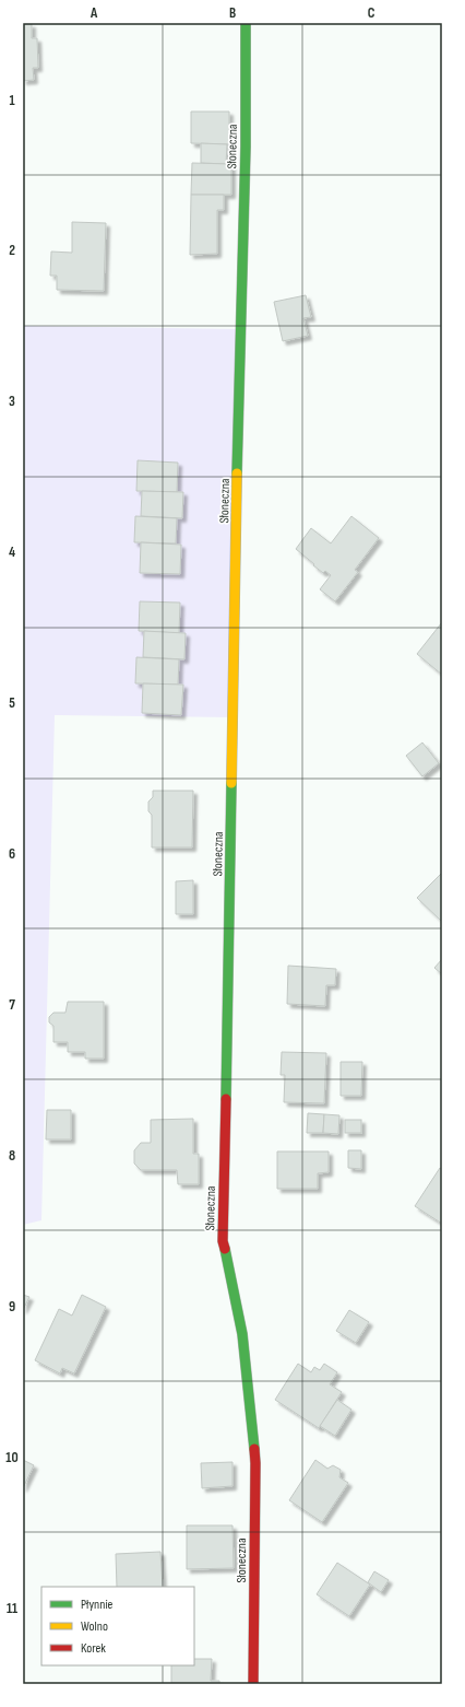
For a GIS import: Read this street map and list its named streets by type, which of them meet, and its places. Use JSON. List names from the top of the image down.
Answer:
{
  "streets": {
    "street": ["Słoneczna"]
  },
  "legend": ["Płynnie", "Wolno", "Korek"],
  "grid": {
    "columns": ["A", "B", "C"],
    "rows": [
      "1",
      "2",
      "3",
      "4",
      "5",
      "6",
      "7",
      "8",
      "9",
      "10",
      "11"
    ]
  }
}
